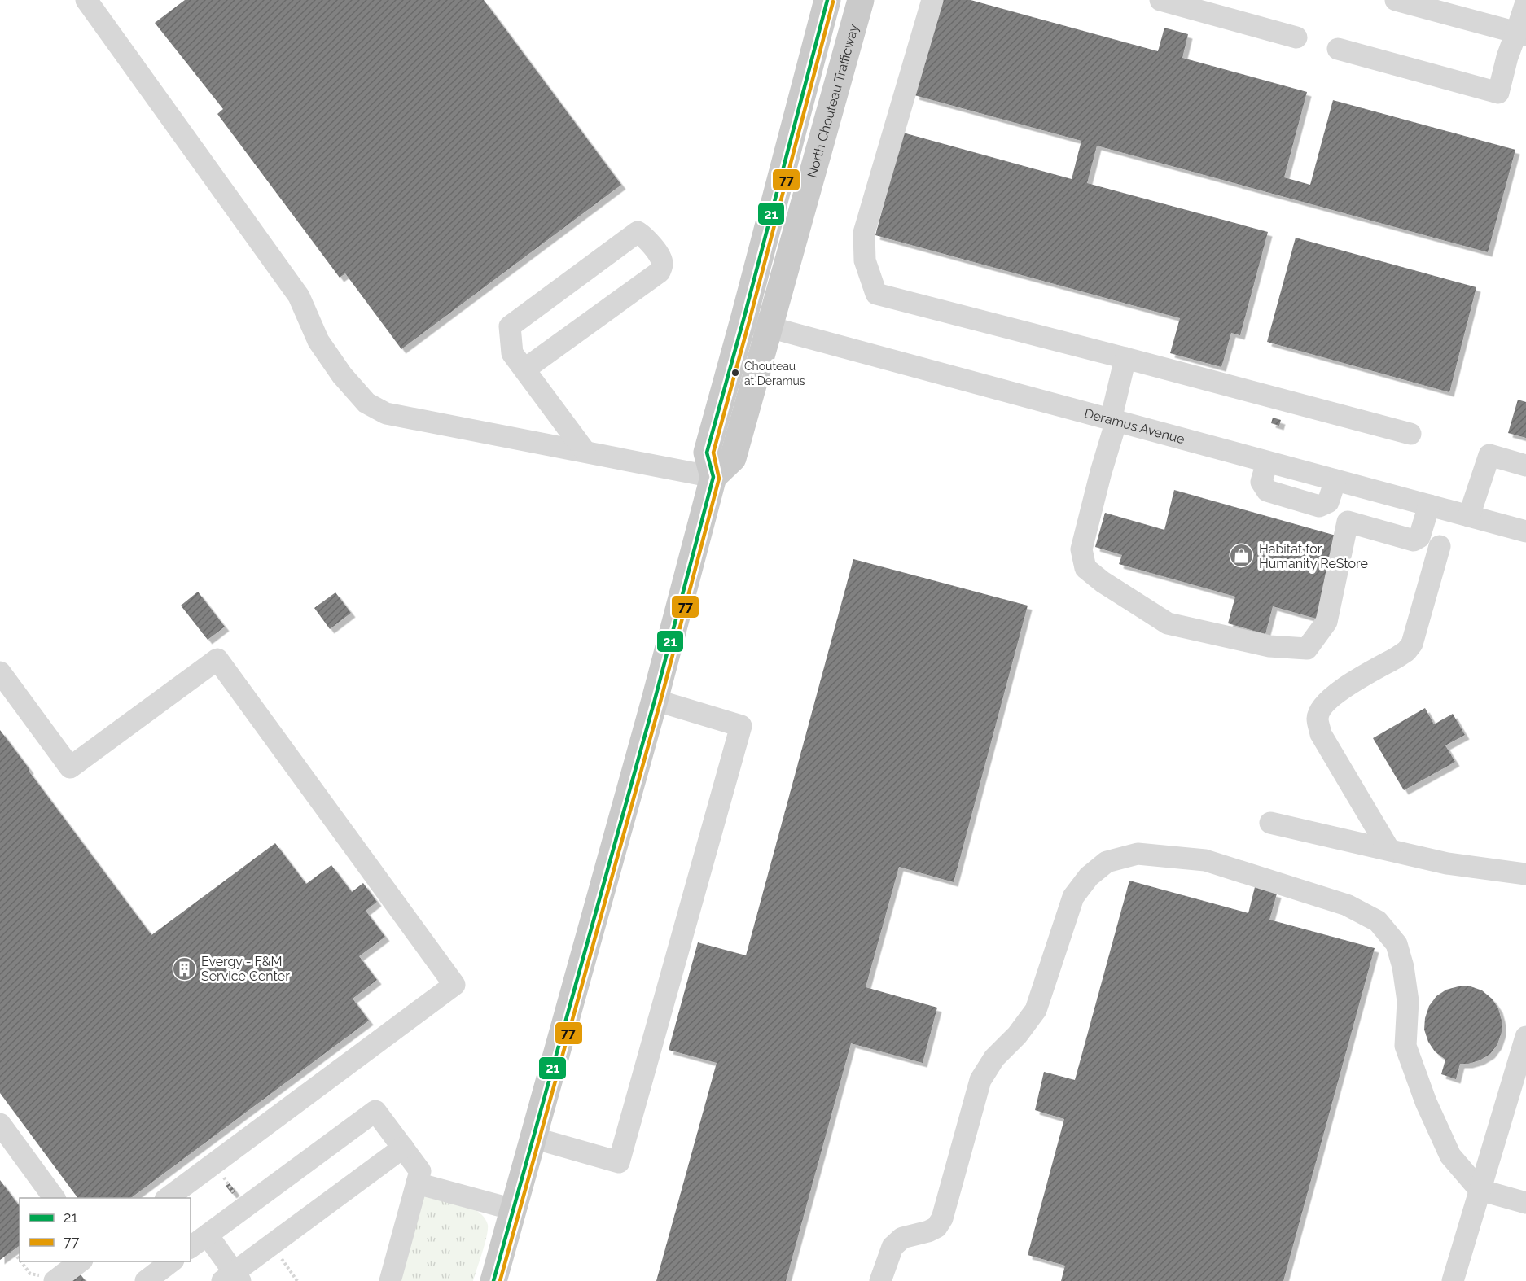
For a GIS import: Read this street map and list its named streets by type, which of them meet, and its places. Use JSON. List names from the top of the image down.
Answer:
{
  "streets": {
    "main road": ["North Chouteau Trafficway"],
    "street": ["Deramus Avenue"]
  },
  "crossings": [
    ["North Chouteau Trafficway", "Deramus Avenue"]
  ],
  "places": {
    "other": ["Chouteau at Deramus"],
    "shop": ["Habitat for Humanity ReStore"],
    "building": ["Evergy - F&M Service Center"]
  },
  "lines": ["transit line 21", "transit line 77"],
  "legend": ["21", "77"]
}
